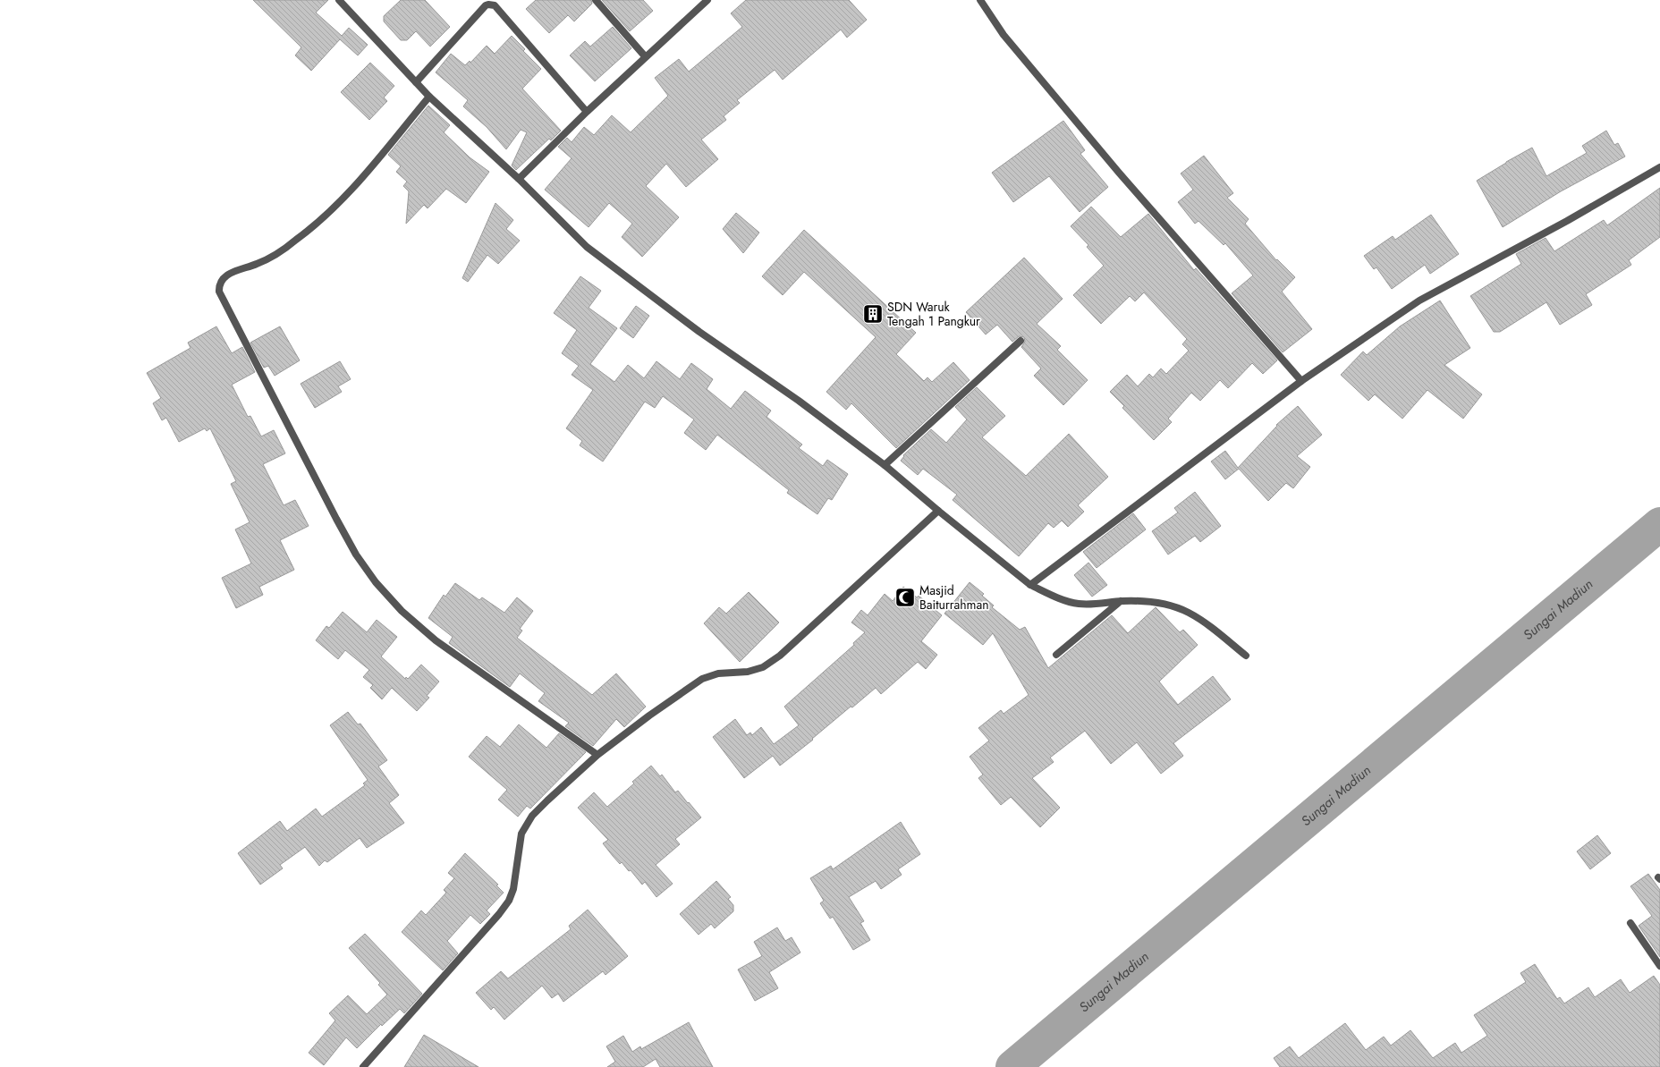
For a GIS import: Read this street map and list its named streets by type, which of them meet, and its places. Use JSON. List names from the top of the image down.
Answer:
{
  "water": ["Sungai Madiun"],
  "places": {
    "building": ["SDN Waruk Tengah 1 Pangkur"],
    "mosque": ["Masjid Baiturrahman"]
  }
}
